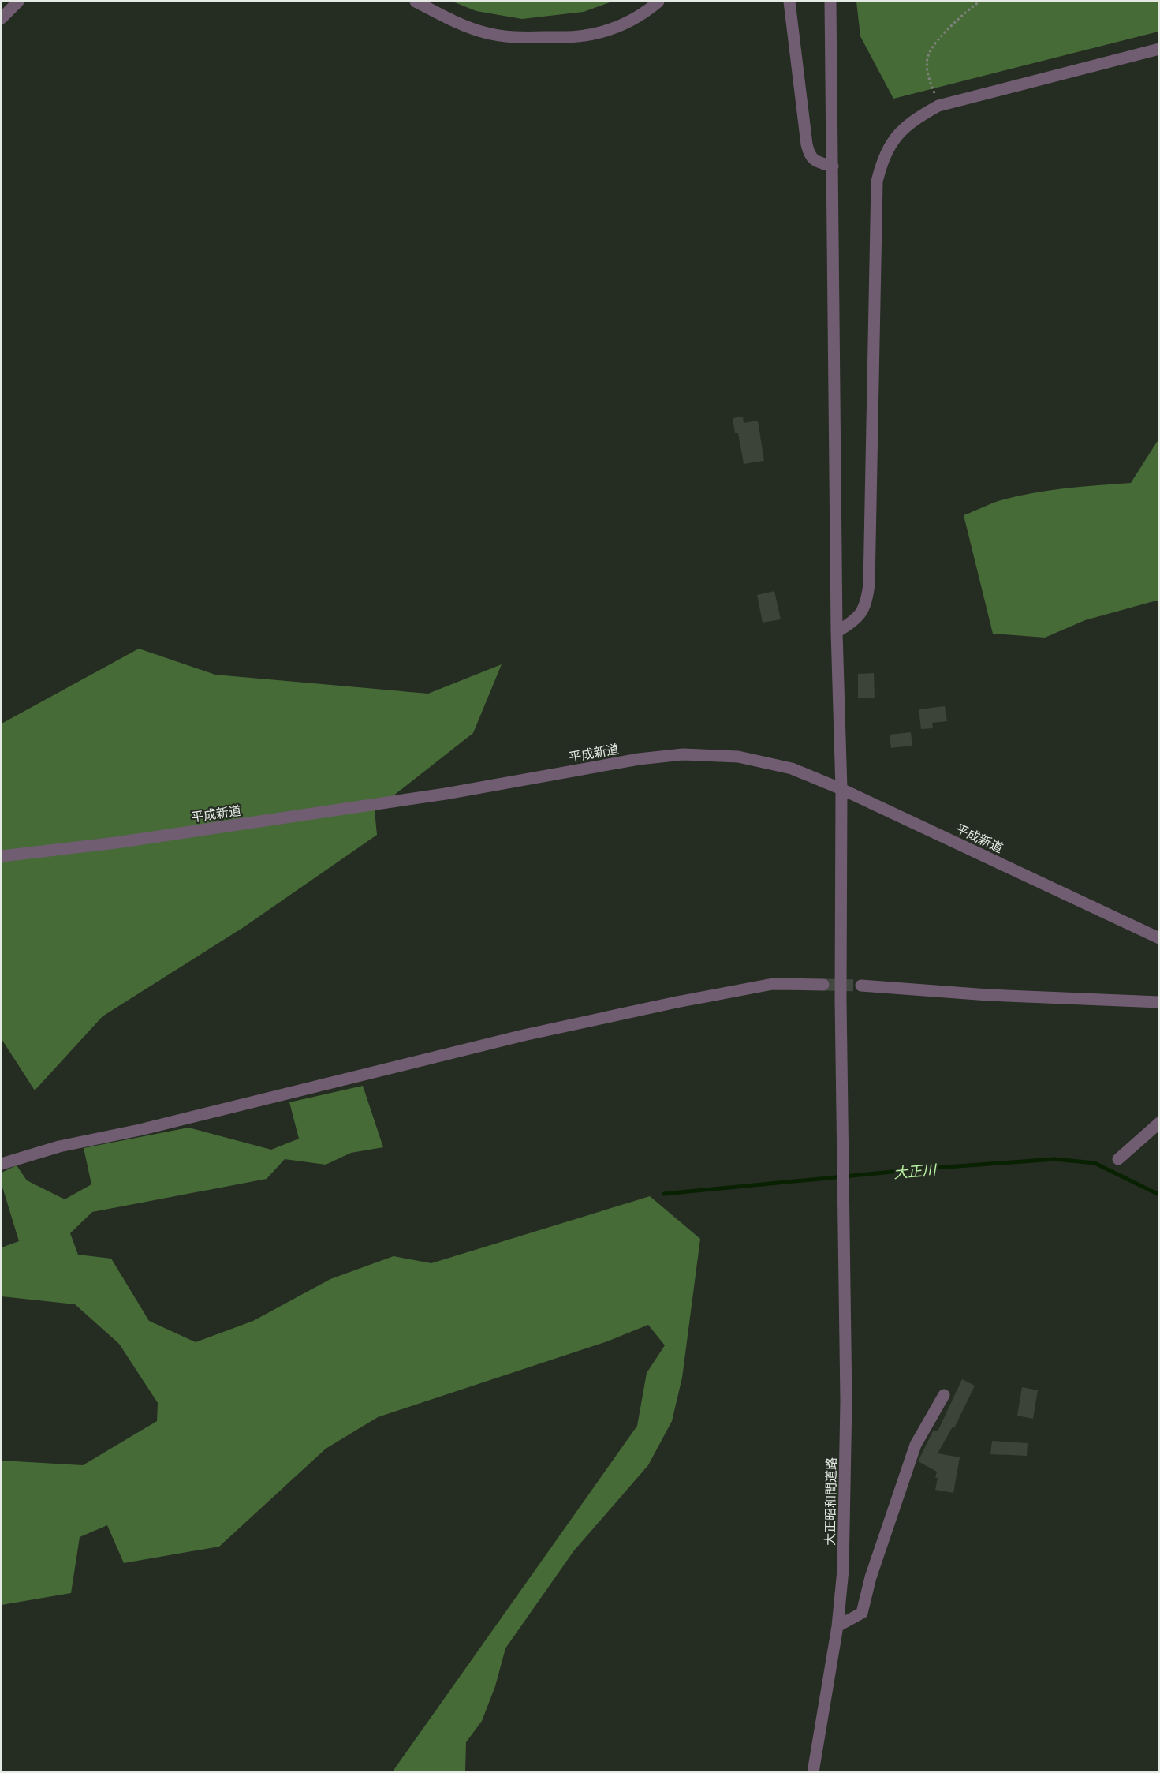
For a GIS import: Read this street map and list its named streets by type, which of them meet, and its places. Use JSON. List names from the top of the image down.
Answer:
{
  "streets": {
    "street": ["平成新道", "大正昭和間道路"]
  },
  "crossings": [
    ["平成新道", "大正昭和間道路"]
  ],
  "water": ["大正川"]
}
